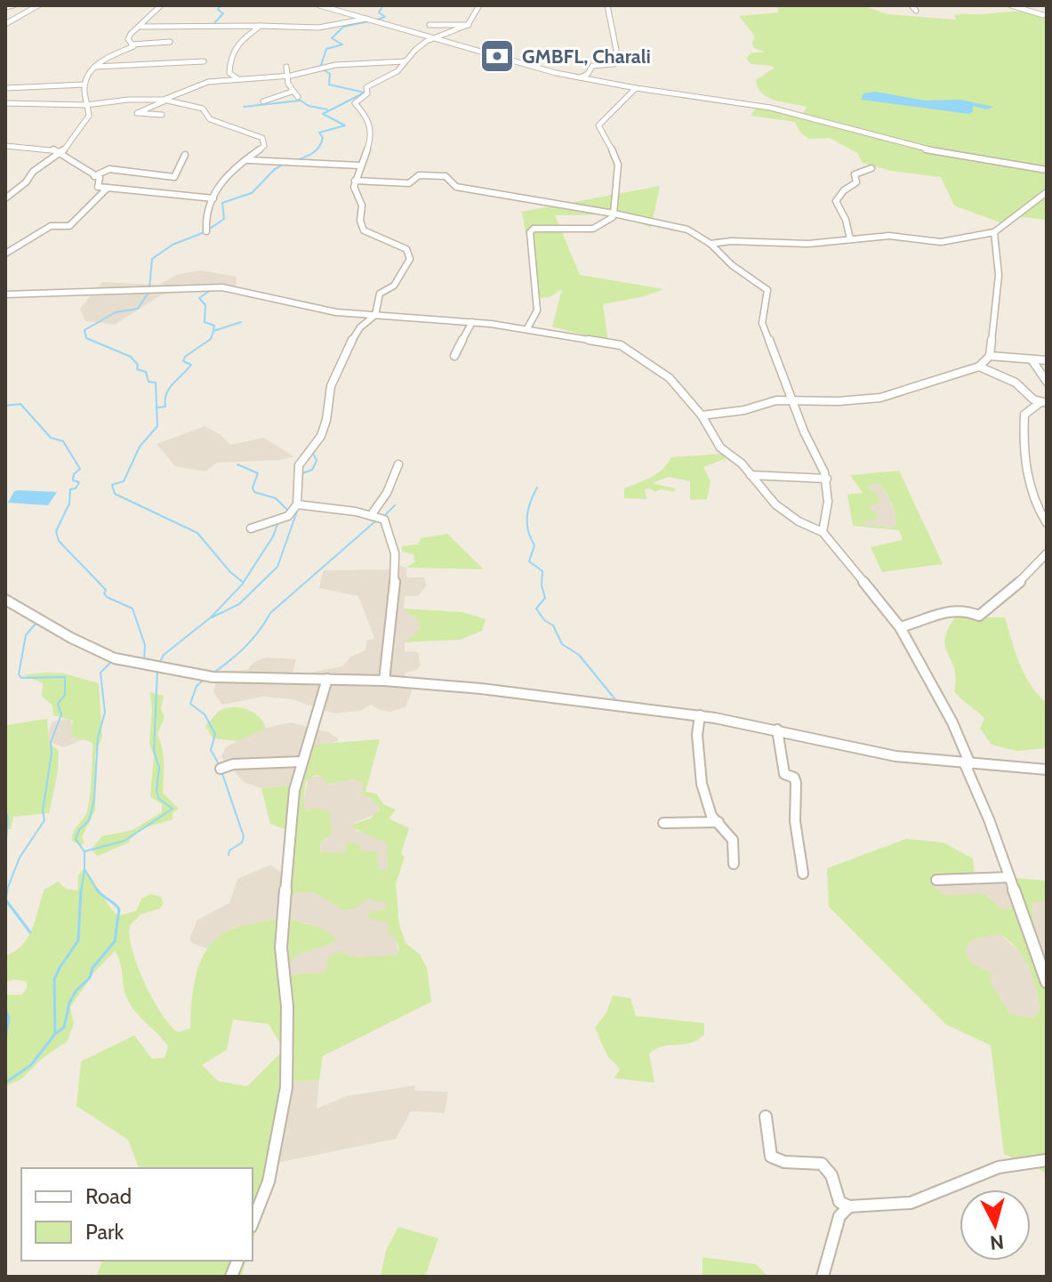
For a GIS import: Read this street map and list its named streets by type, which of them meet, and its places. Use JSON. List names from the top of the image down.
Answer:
{
  "places": {
    "bank": ["GMBFL, Charali"]
  },
  "legend": ["Road", "Park"],
  "north": "bottom"
}
